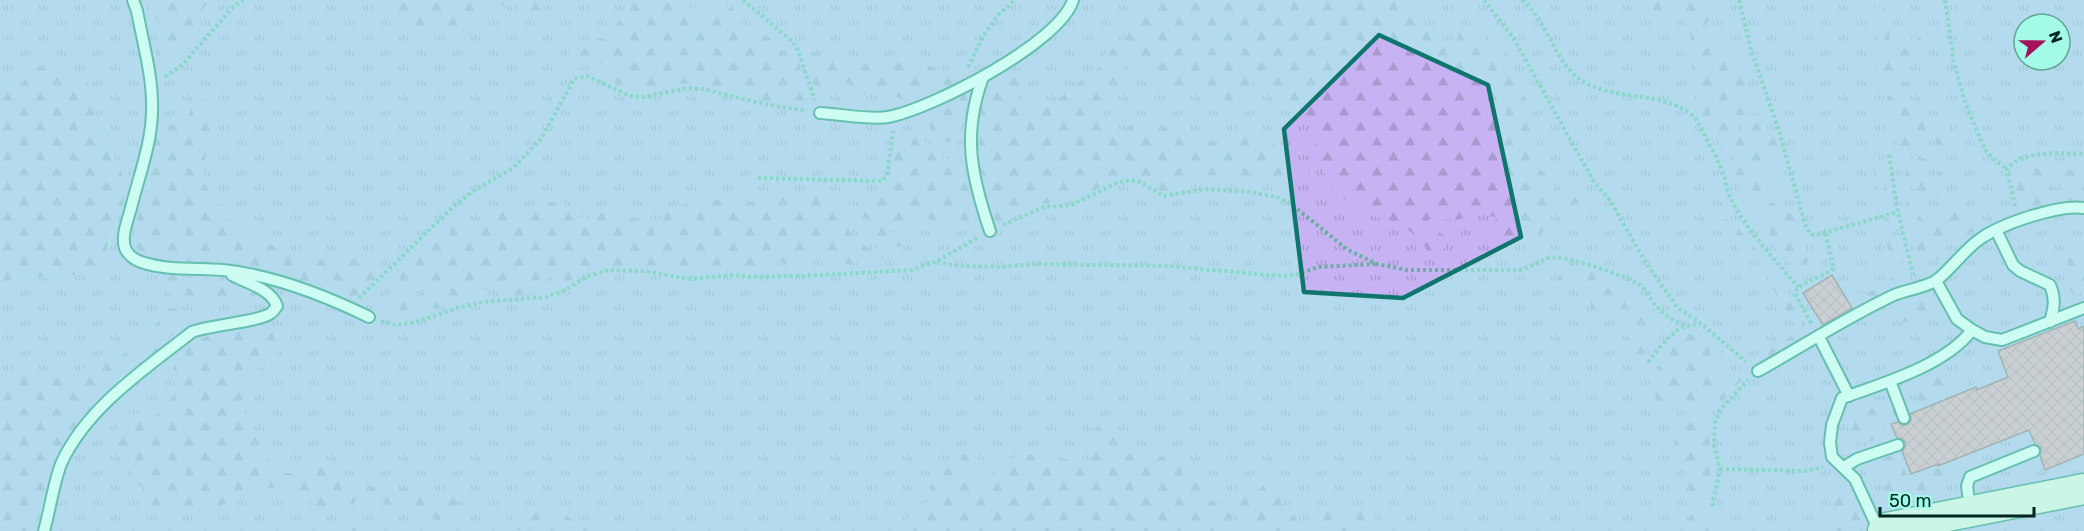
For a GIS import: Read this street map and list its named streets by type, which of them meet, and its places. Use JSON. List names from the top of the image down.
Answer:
{
  "scale_bar": "50 m",
  "north": "right"
}
